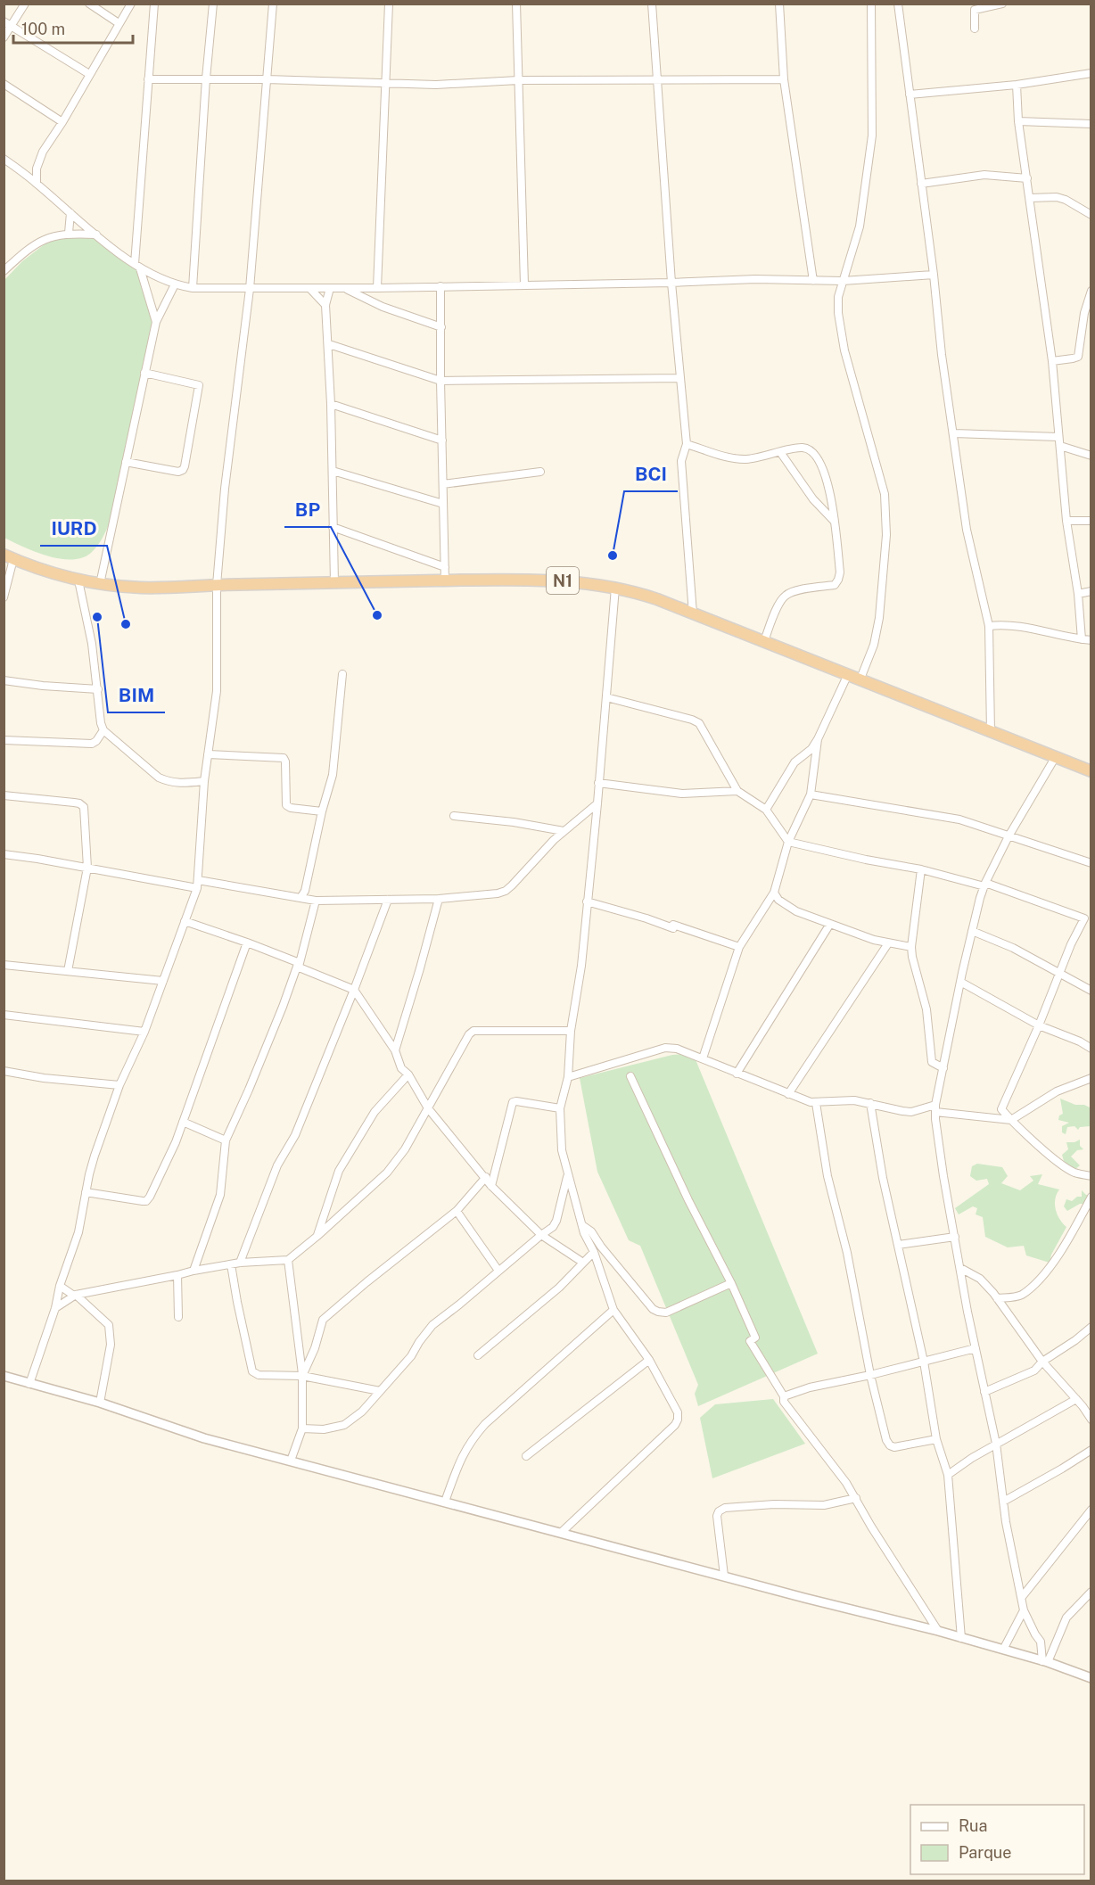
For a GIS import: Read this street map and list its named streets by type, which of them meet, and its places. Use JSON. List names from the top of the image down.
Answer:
{
  "streets": {
    "highway": ["N1"]
  },
  "places": [
    "BCI",
    "BP",
    "BIM",
    "IURD"
  ],
  "legend": ["Rua", "Parque"],
  "scale_bar": "100 m"
}
